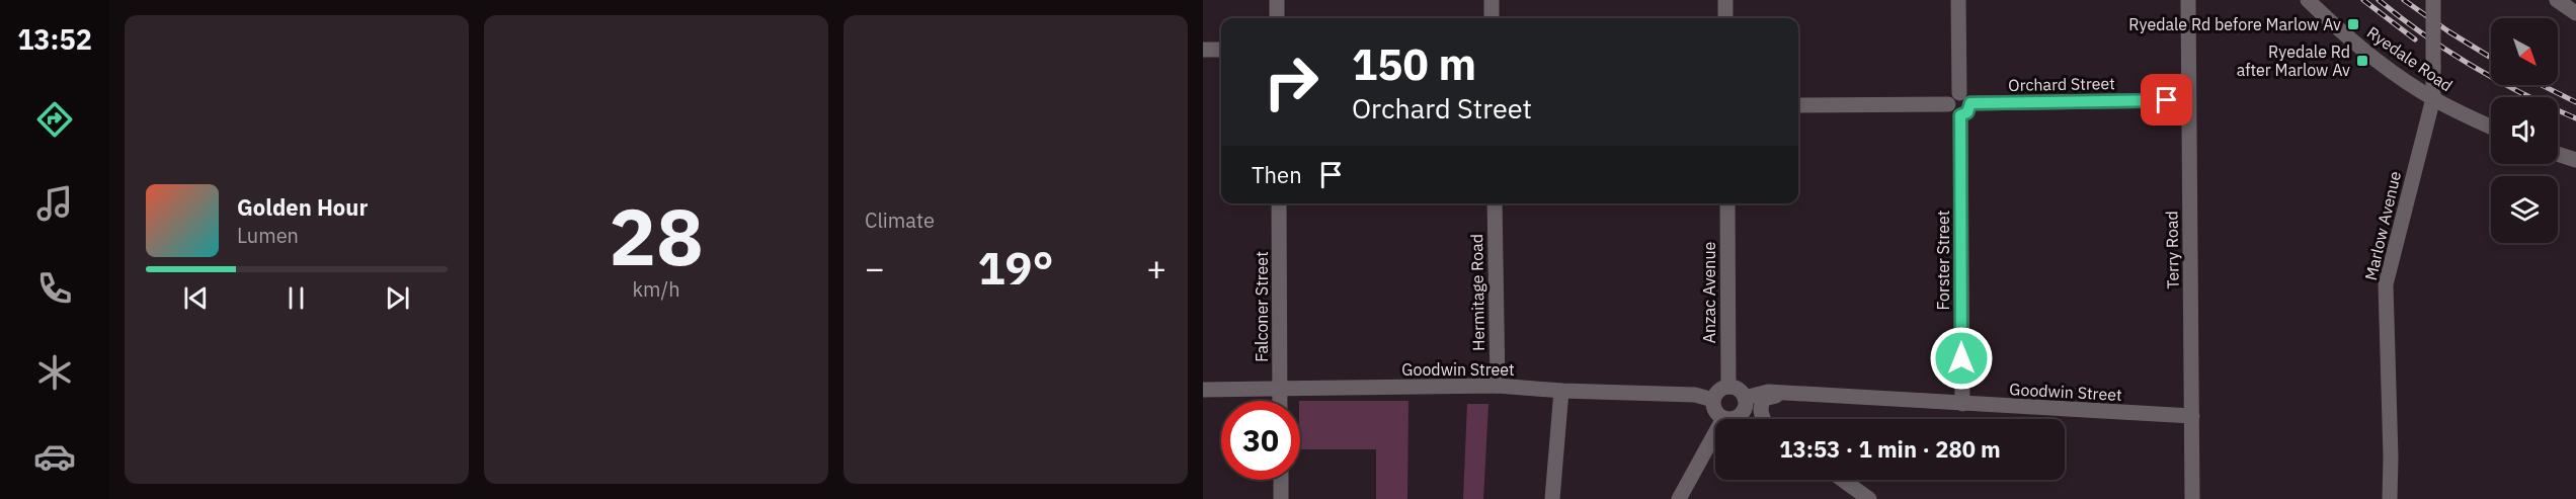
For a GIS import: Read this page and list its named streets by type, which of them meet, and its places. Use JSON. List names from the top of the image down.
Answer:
{
  "streets": {
    "street": [
      "Ryedale Road",
      "Orchard Street",
      "Marlow Avenue",
      "Terry Road",
      "Forster Street",
      "Hermitage Road",
      "Anzac Avenue",
      "Falconer Street",
      "Goodwin Street"
    ]
  },
  "crossings": [
    ["Ryedale Road", "Marlow Avenue"],
    ["Orchard Street", "Terry Road"],
    ["Orchard Street", "Forster Street"],
    ["Terry Road", "Goodwin Street"],
    ["Forster Street", "Goodwin Street"],
    ["Hermitage Road", "Goodwin Street"],
    ["Anzac Avenue", "Goodwin Street"],
    ["Falconer Street", "Goodwin Street"]
  ],
  "places": {
    "transit": ["Ryedale Rd before Marlow Av", "Ryedale Rd after Marlow Av"]
  },
  "north": "bottom right",
  "page": {
    "tabs": "13:52",
    "tile": [
      ["28", "km/h"],
      "Climate"
    ],
    "turn": ["150 m", "Orchard Street"],
    "then": "Then",
    "song": ["Golden Hour", "Lumen"],
    "heat": ["−", "19°", "+"],
    "limit": "30",
    "trip": "13:53 · 1 min · 280 m"
  }
}
